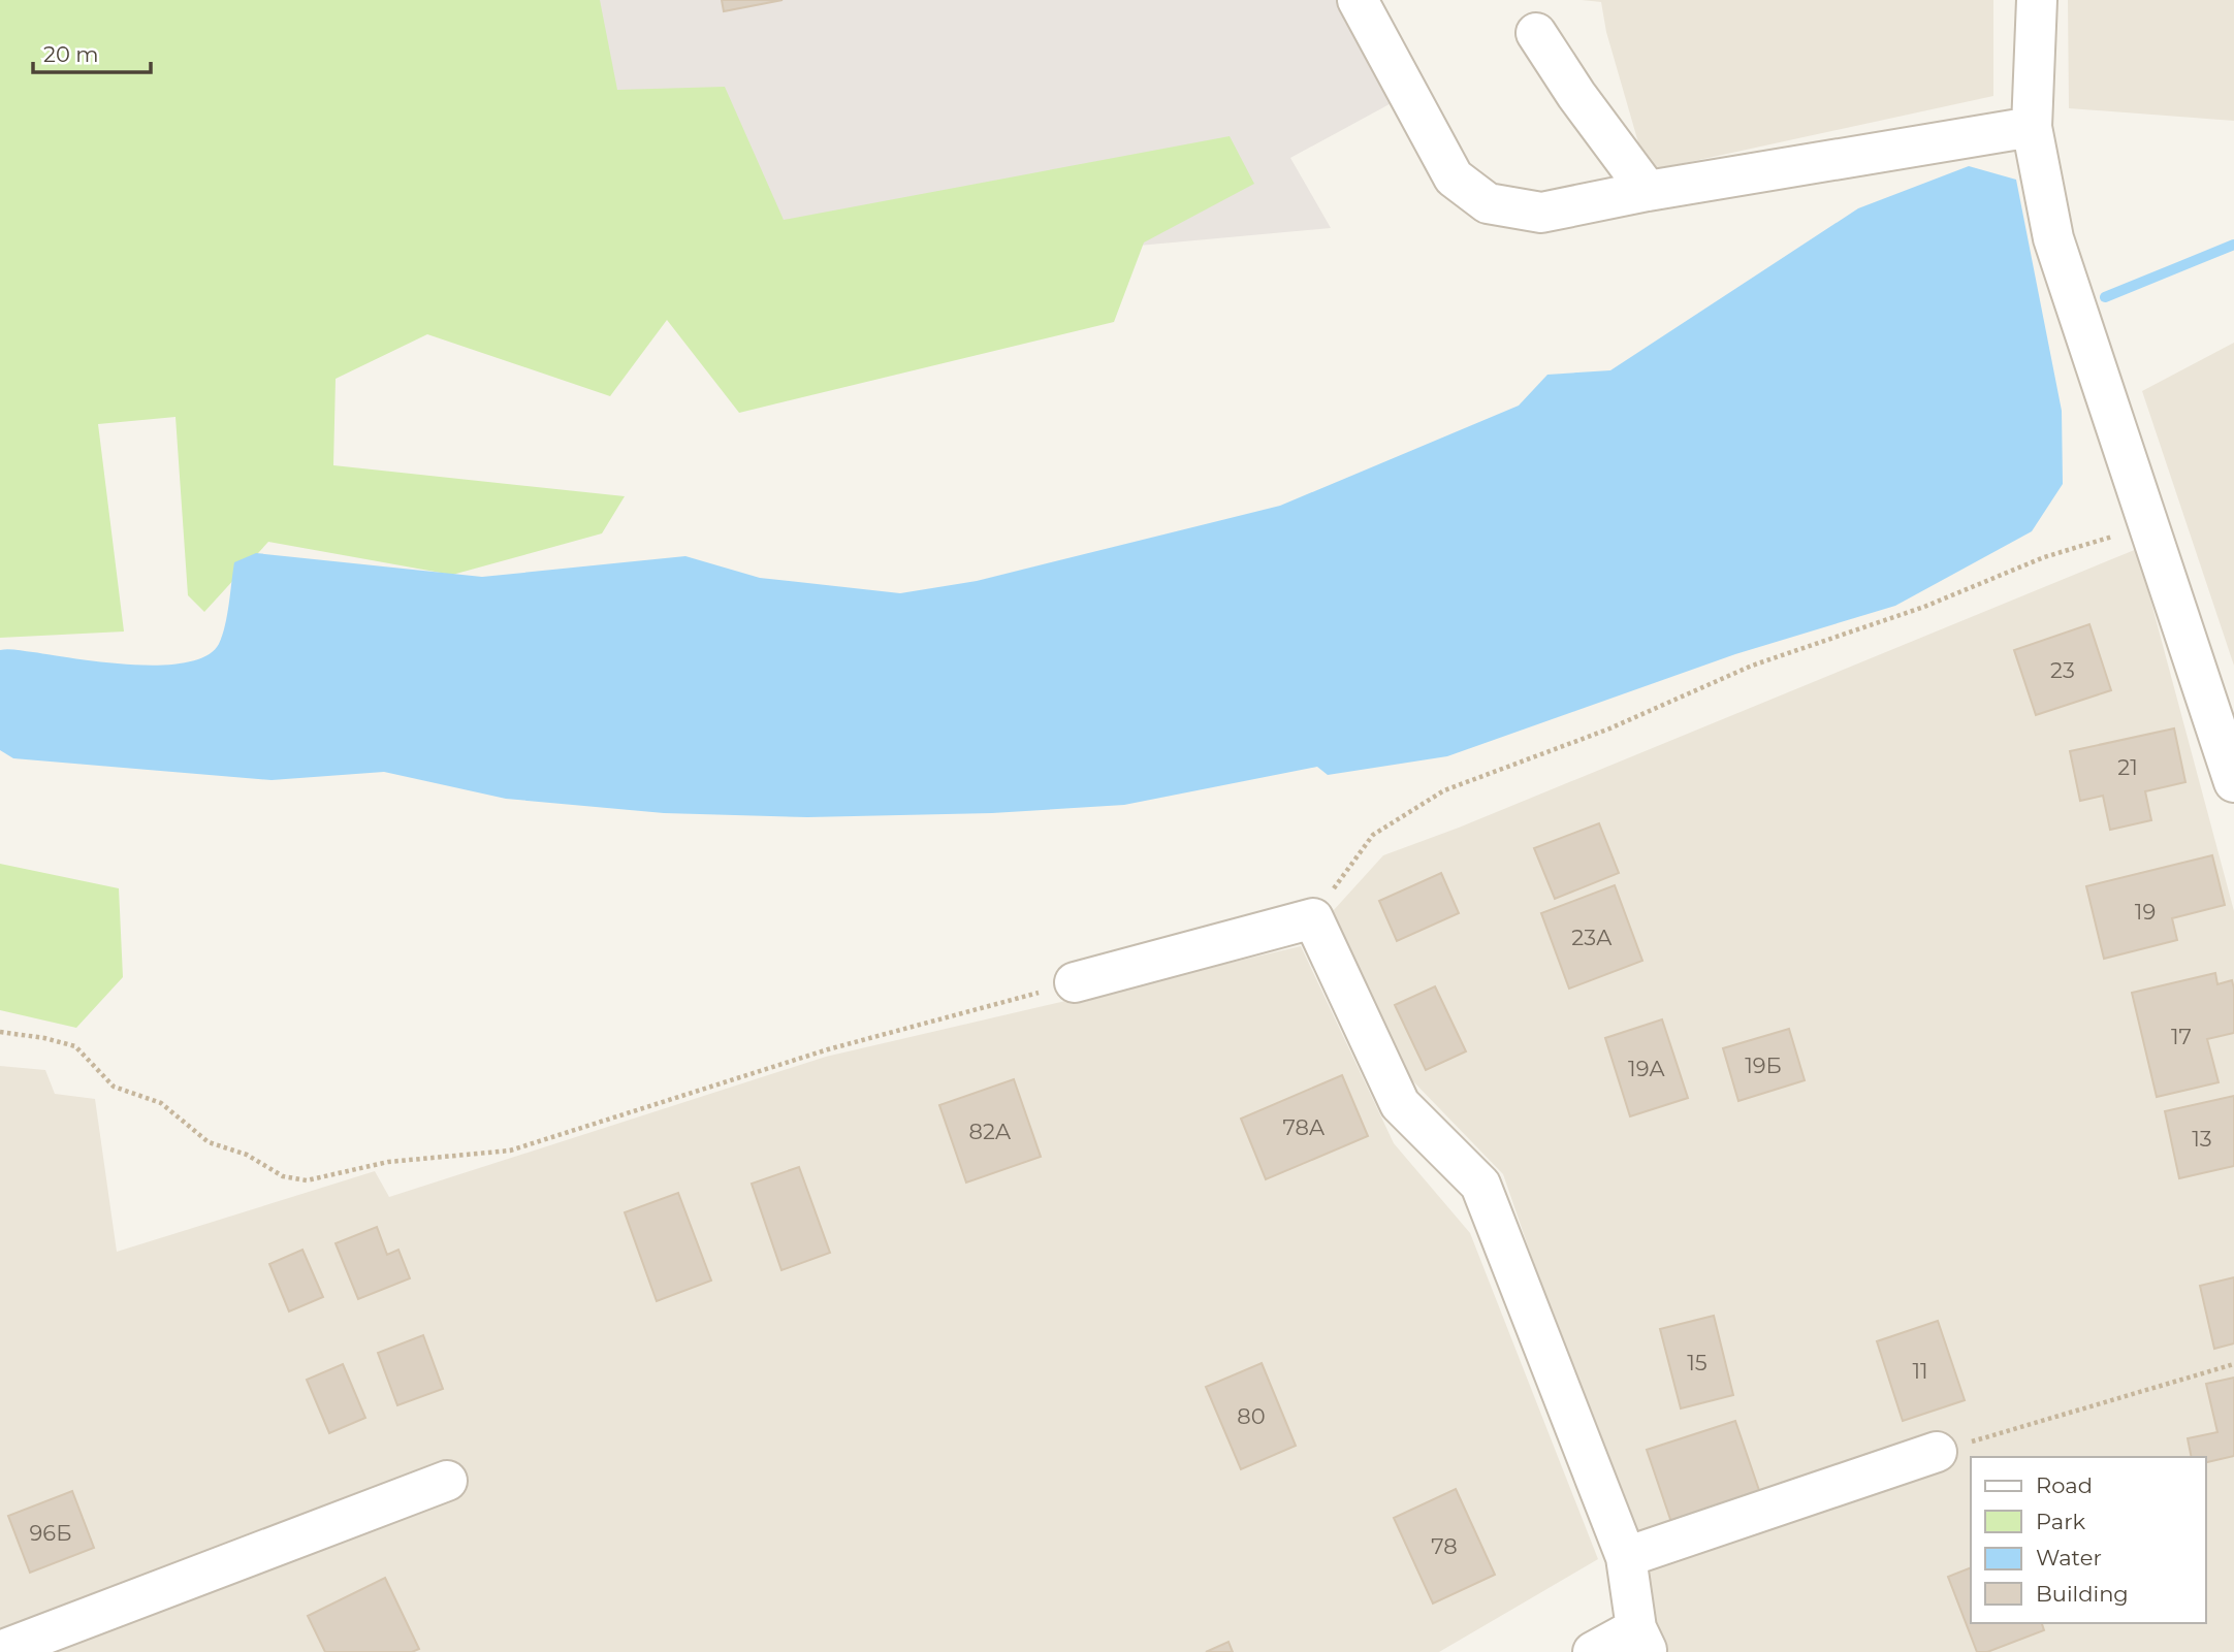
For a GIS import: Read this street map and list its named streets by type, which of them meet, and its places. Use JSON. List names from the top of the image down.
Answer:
{
  "house_numbers": [
    "23",
    "21",
    "19",
    "23А",
    "17",
    "19Б",
    "19А",
    "78А",
    "82А",
    "13",
    "15",
    "11",
    "80",
    "96Б",
    "78"
  ],
  "legend": [
    "Road",
    "Park",
    "Water",
    "Building"
  ],
  "scale_bar": "20 m"
}
